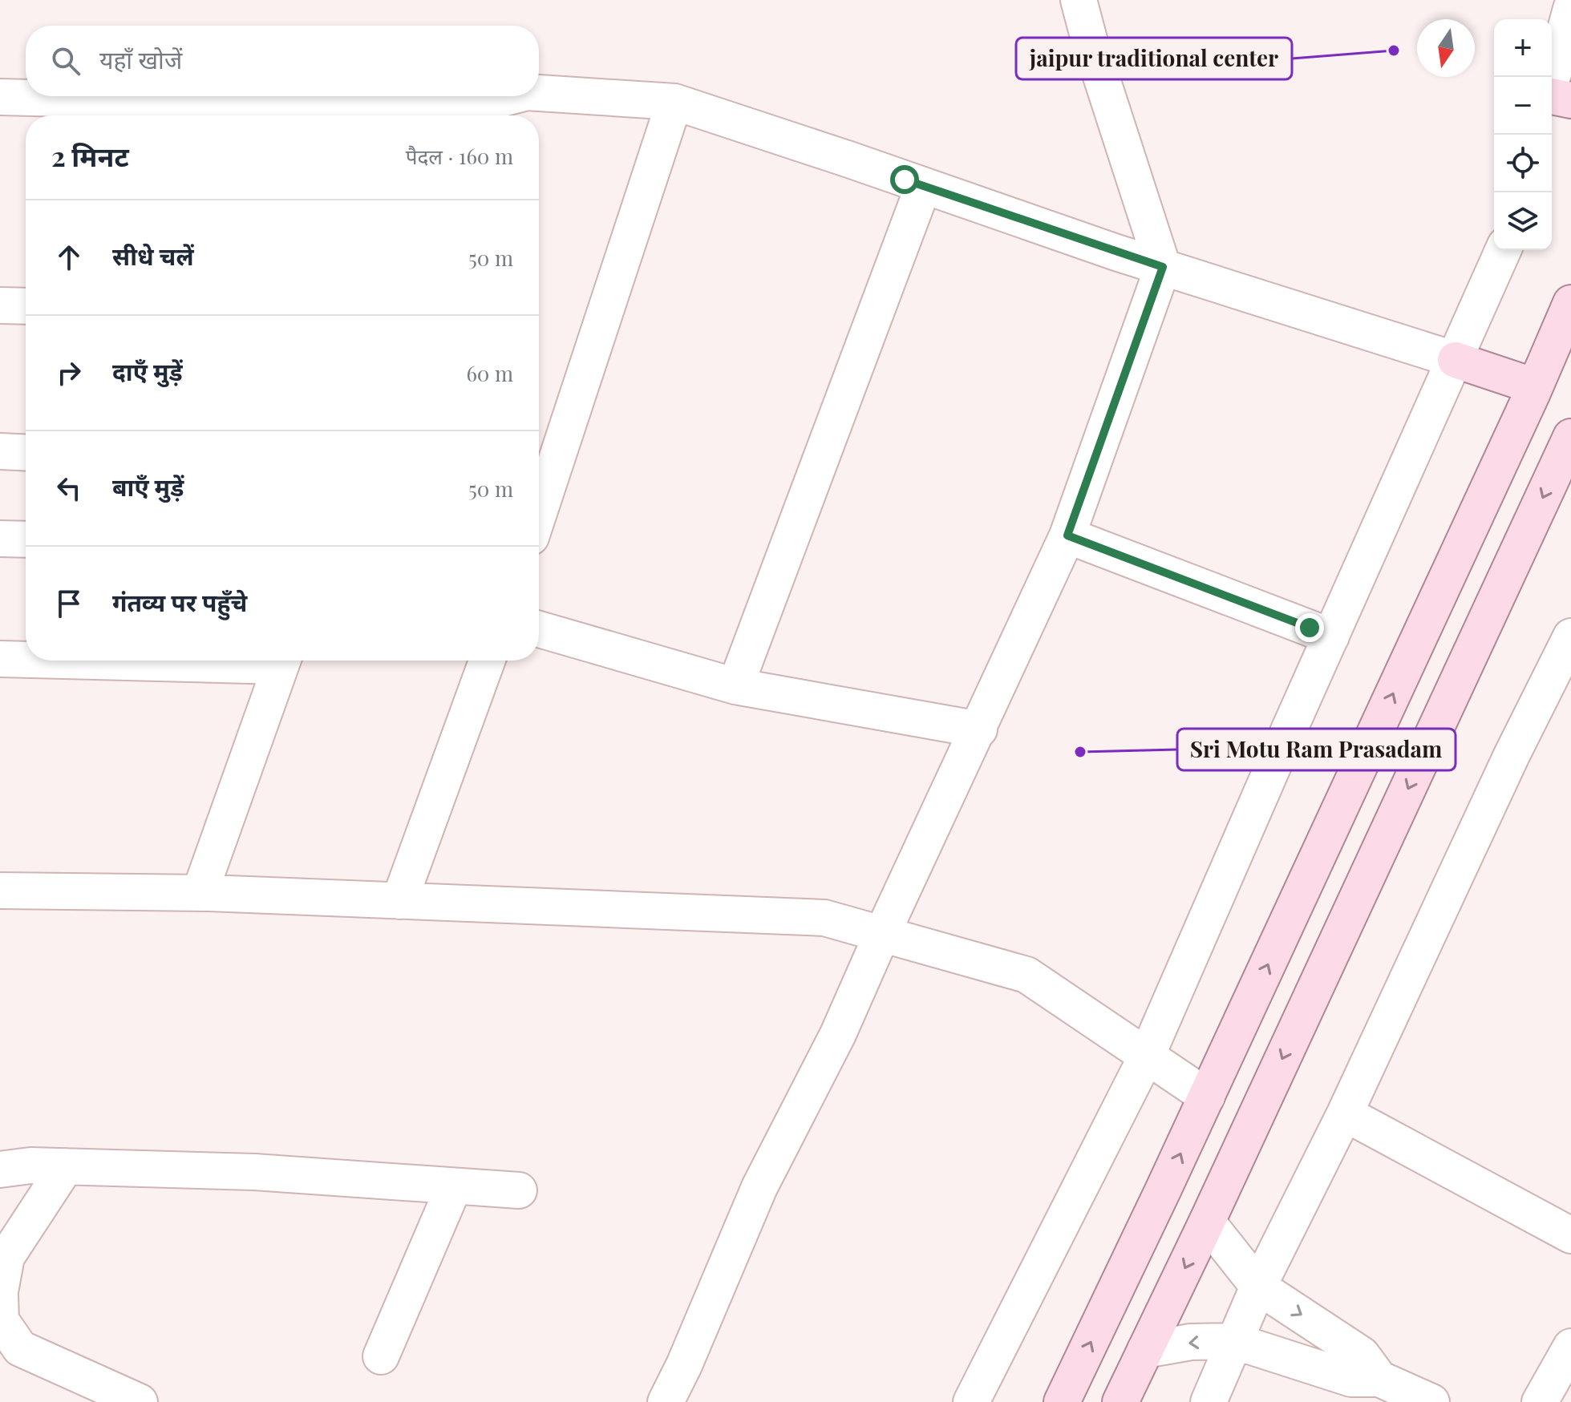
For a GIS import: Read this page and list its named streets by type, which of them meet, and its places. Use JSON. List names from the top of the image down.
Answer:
{
  "places": ["jaipur traditional center", "Sri Motu Ram Prasadam"],
  "north": "bottom",
  "page": {
    "map_buttons": ["+", "−"],
    "search": "यहाँ खोजें",
    "heading": ["2 मिनट", "पैदल · 160 m"],
    "list": [
      ["सीधे चलें", "50 m"],
      ["दाएँ मुड़ें", "60 m"],
      ["बाएँ मुड़ें", "50 m"],
      "गंतव्य पर पहुँचे"
    ]
  }
}
